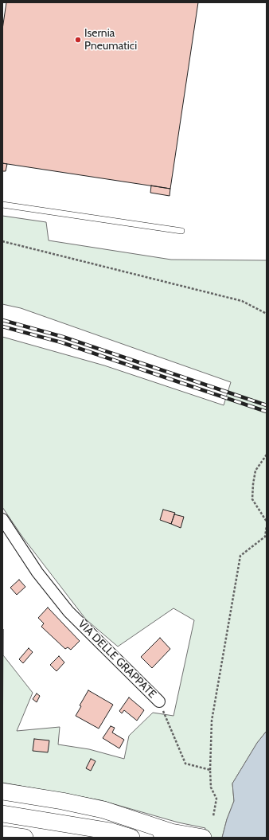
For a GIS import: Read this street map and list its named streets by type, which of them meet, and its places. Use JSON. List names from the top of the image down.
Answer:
{
  "streets": {
    "street": ["VIA DELLE GRAPPATE"]
  },
  "places": ["Isernia Pneumatici"]
}
